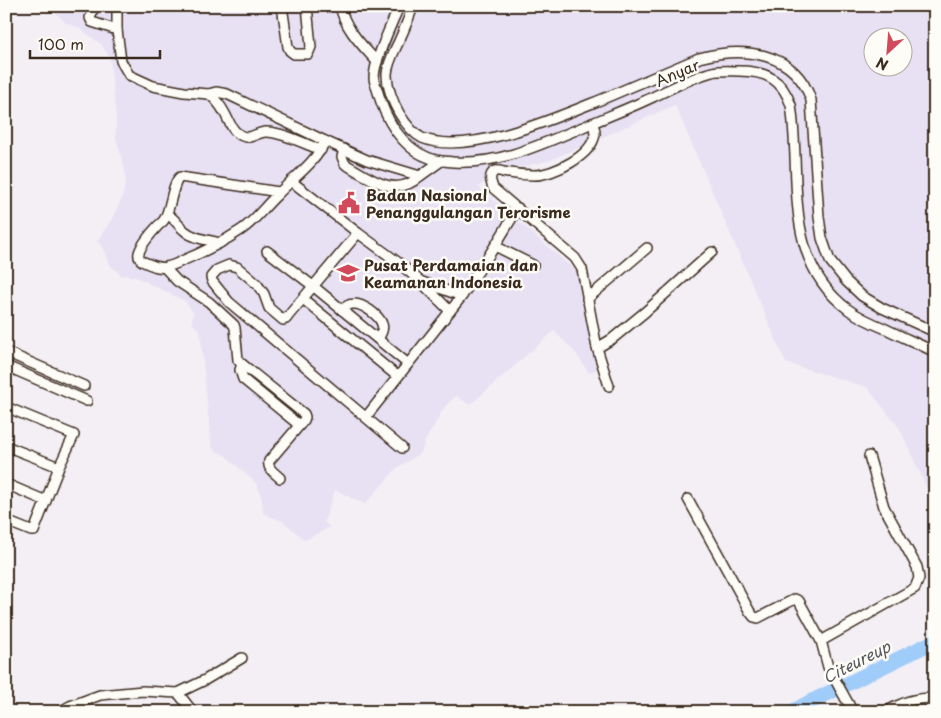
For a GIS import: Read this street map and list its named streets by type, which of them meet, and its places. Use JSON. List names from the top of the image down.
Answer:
{
  "streets": {
    "street": ["Anyar"]
  },
  "water": ["Citeureup"],
  "places": {
    "public building": ["Badan Nasional Penanggulangan Terorisme"],
    "school or university": ["Pusat Perdamaian dan Keamanan Indonesia"]
  },
  "scale_bar": "100 m",
  "north": "bottom left"
}
